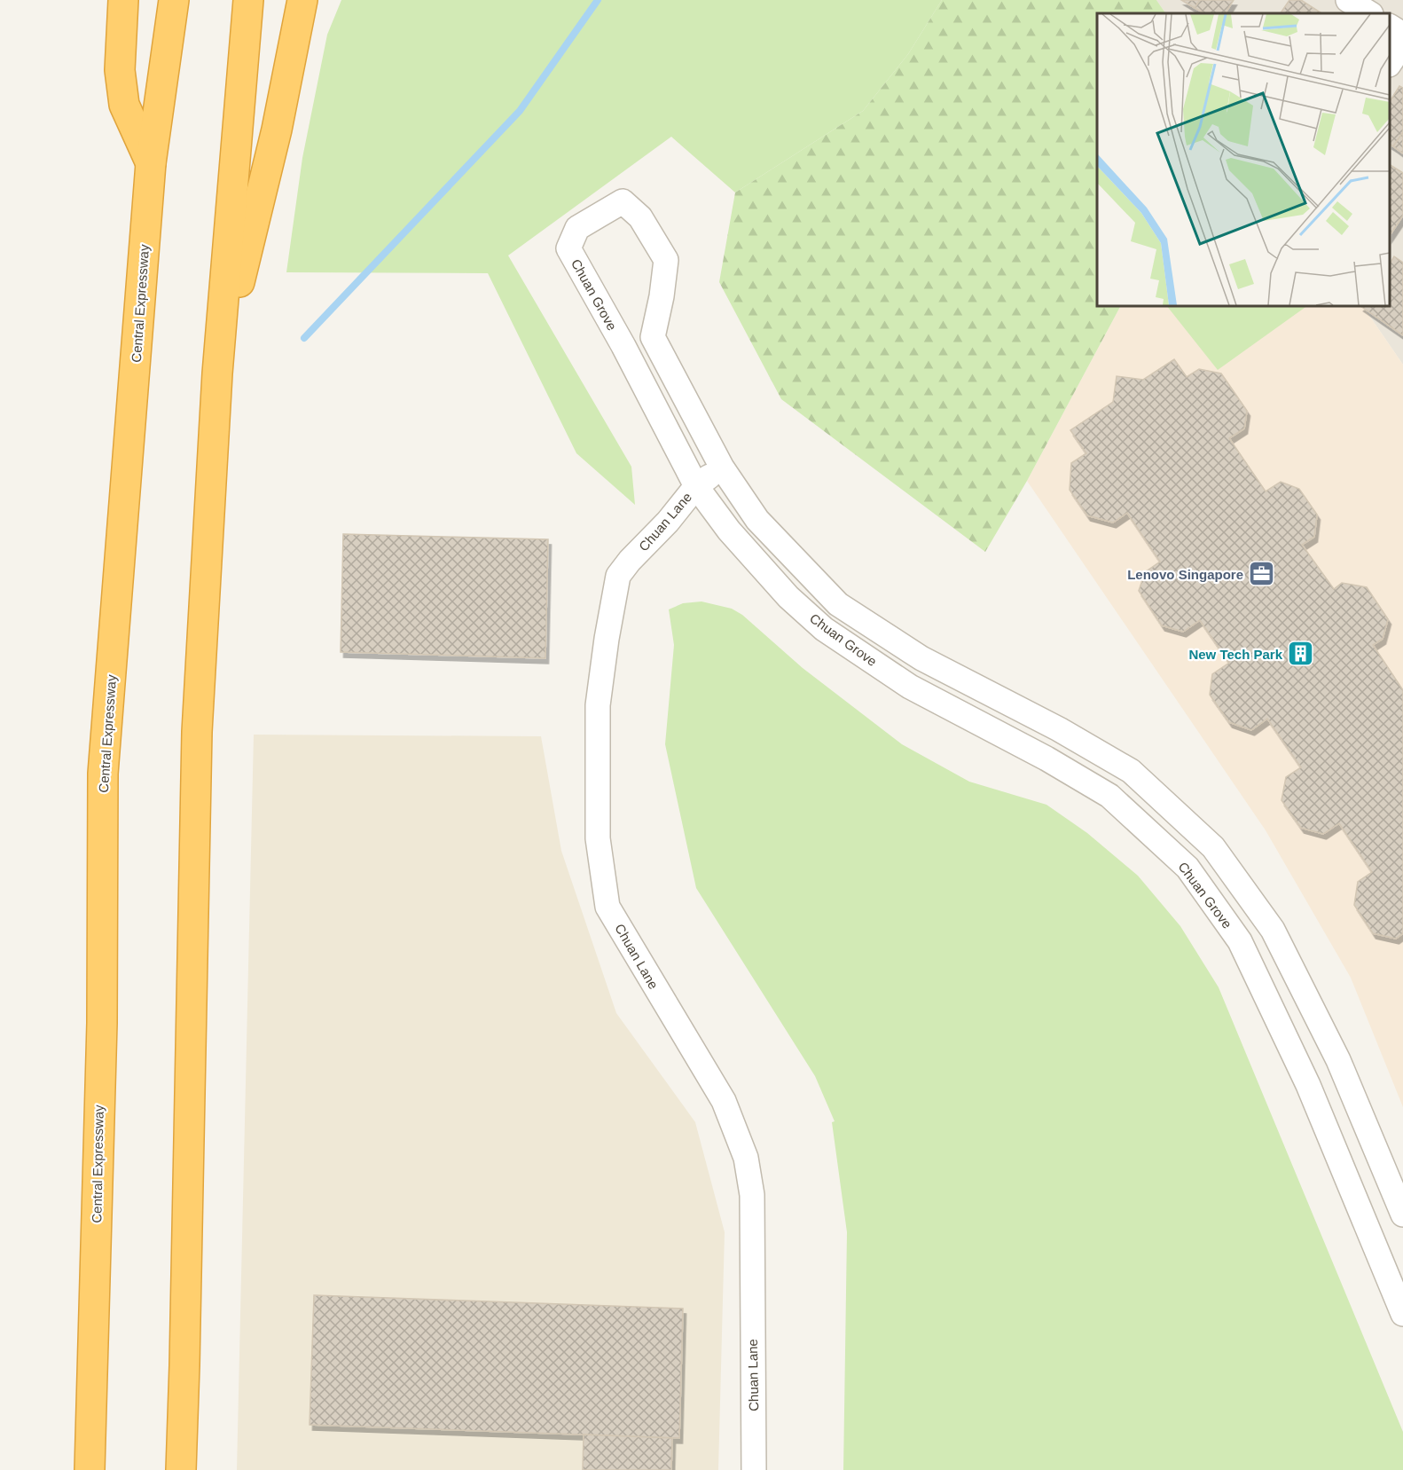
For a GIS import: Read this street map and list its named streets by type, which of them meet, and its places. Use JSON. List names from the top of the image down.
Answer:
{
  "streets": {
    "highway": ["Central Expressway"],
    "street": ["Chuan Grove", "Chuan Lane"]
  },
  "crossings": [
    ["Chuan Grove", "Chuan Lane"]
  ],
  "places": {
    "office": ["Lenovo Singapore"],
    "building": ["New Tech Park"]
  }
}
